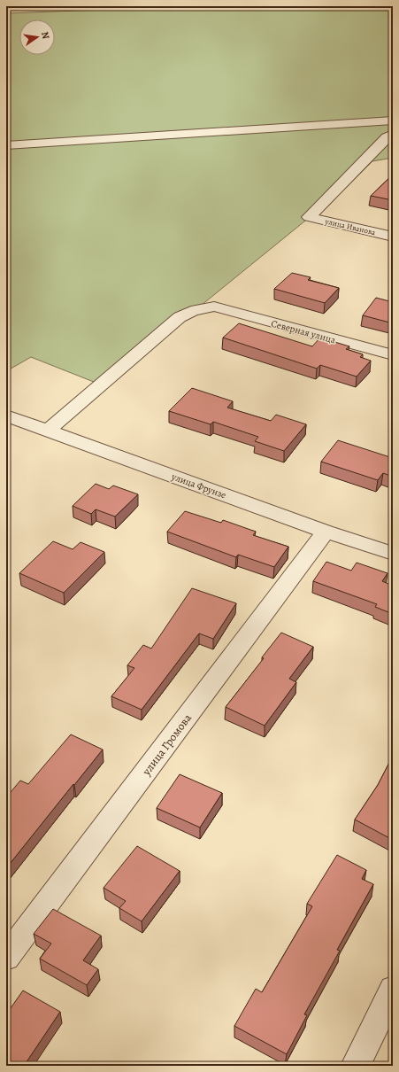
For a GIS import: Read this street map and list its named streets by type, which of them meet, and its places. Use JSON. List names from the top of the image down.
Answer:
{
  "streets": {
    "street": [
      "улица Иванова",
      "Северная улица",
      "улица Фрунзе",
      "улица Громова"
    ]
  },
  "crossings": [
    ["Северная улица", "улица Фрунзе"],
    ["улица Фрунзе", "улица Громова"]
  ],
  "north": "right"
}
